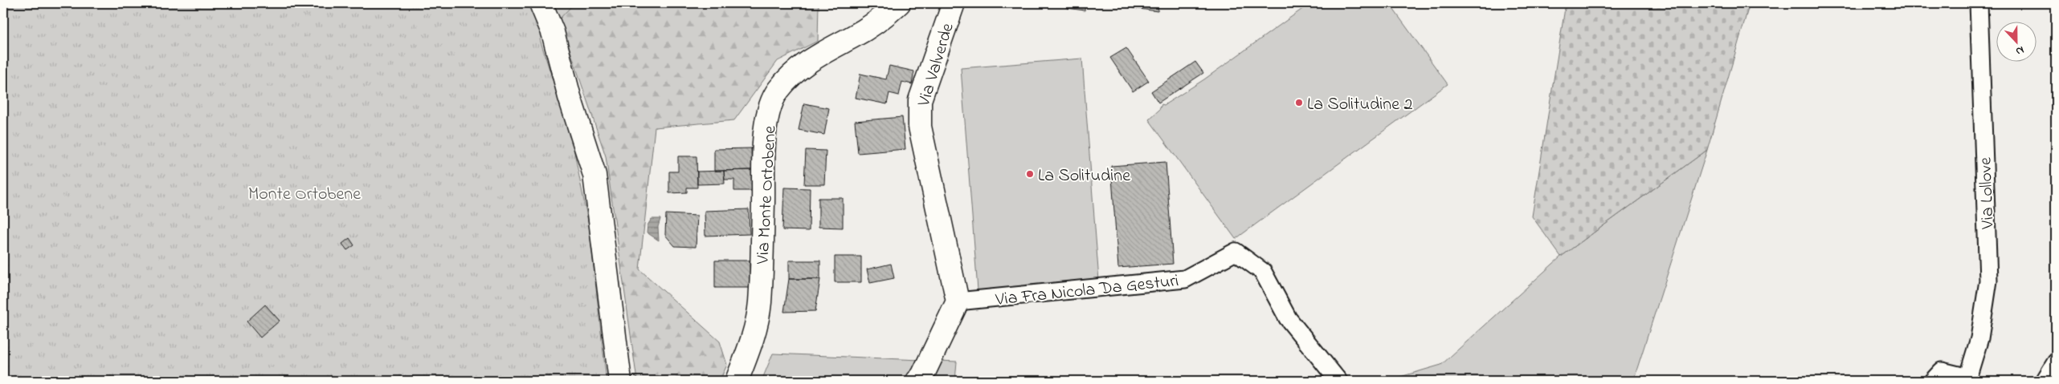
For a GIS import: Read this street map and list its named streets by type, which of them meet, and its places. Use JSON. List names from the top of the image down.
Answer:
{
  "streets": {
    "street": [
      "Via Valverde",
      "Via Lollove",
      "Via Monte Ortobene",
      "Via Fra Nicola Da Gesturi"
    ]
  },
  "crossings": [
    ["Via Valverde", "Via Fra Nicola Da Gesturi"]
  ],
  "parks": ["Monte Ortobene"],
  "places": ["La Solitudine 2", "La Solitudine"],
  "north": "bottom"
}
